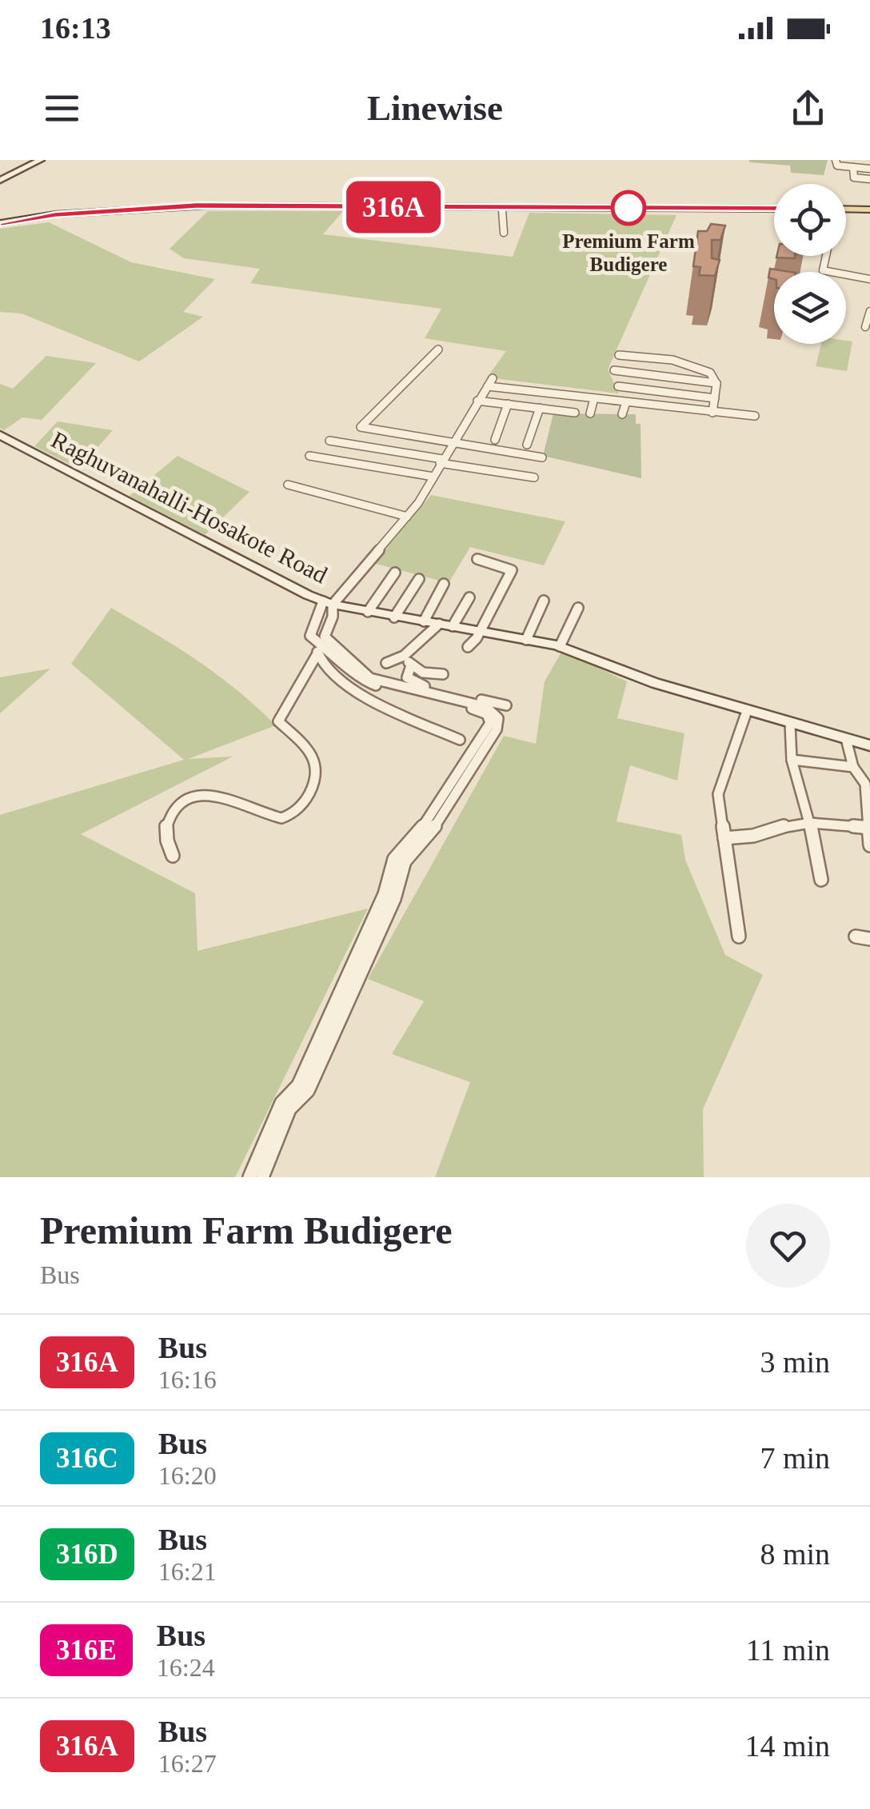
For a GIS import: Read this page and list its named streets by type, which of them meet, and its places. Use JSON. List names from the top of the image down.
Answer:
{
  "streets": {
    "main road": ["Raghuvanahalli-Hosakote Road"]
  },
  "places": ["Premium Farm Budigere"],
  "lines": ["bus line 316A"],
  "page": {
    "status": "16:13",
    "header": "Linewise",
    "on_map": "316A",
    "heading": ["Premium Farm Budigere", "Bus"],
    "list": [
      {
        "mark": "316A",
        "name": "Bus",
        "note": "16:16",
        "value": "3 min"
      },
      {
        "mark": "316C",
        "name": "Bus",
        "note": "16:20",
        "value": "7 min"
      },
      {
        "mark": "316D",
        "name": "Bus",
        "note": "16:21",
        "value": "8 min"
      },
      {
        "mark": "316E",
        "name": "Bus",
        "note": "16:24",
        "value": "11 min"
      },
      {
        "mark": "316A",
        "name": "Bus",
        "note": "16:27",
        "value": "14 min"
      }
    ]
  }
}
